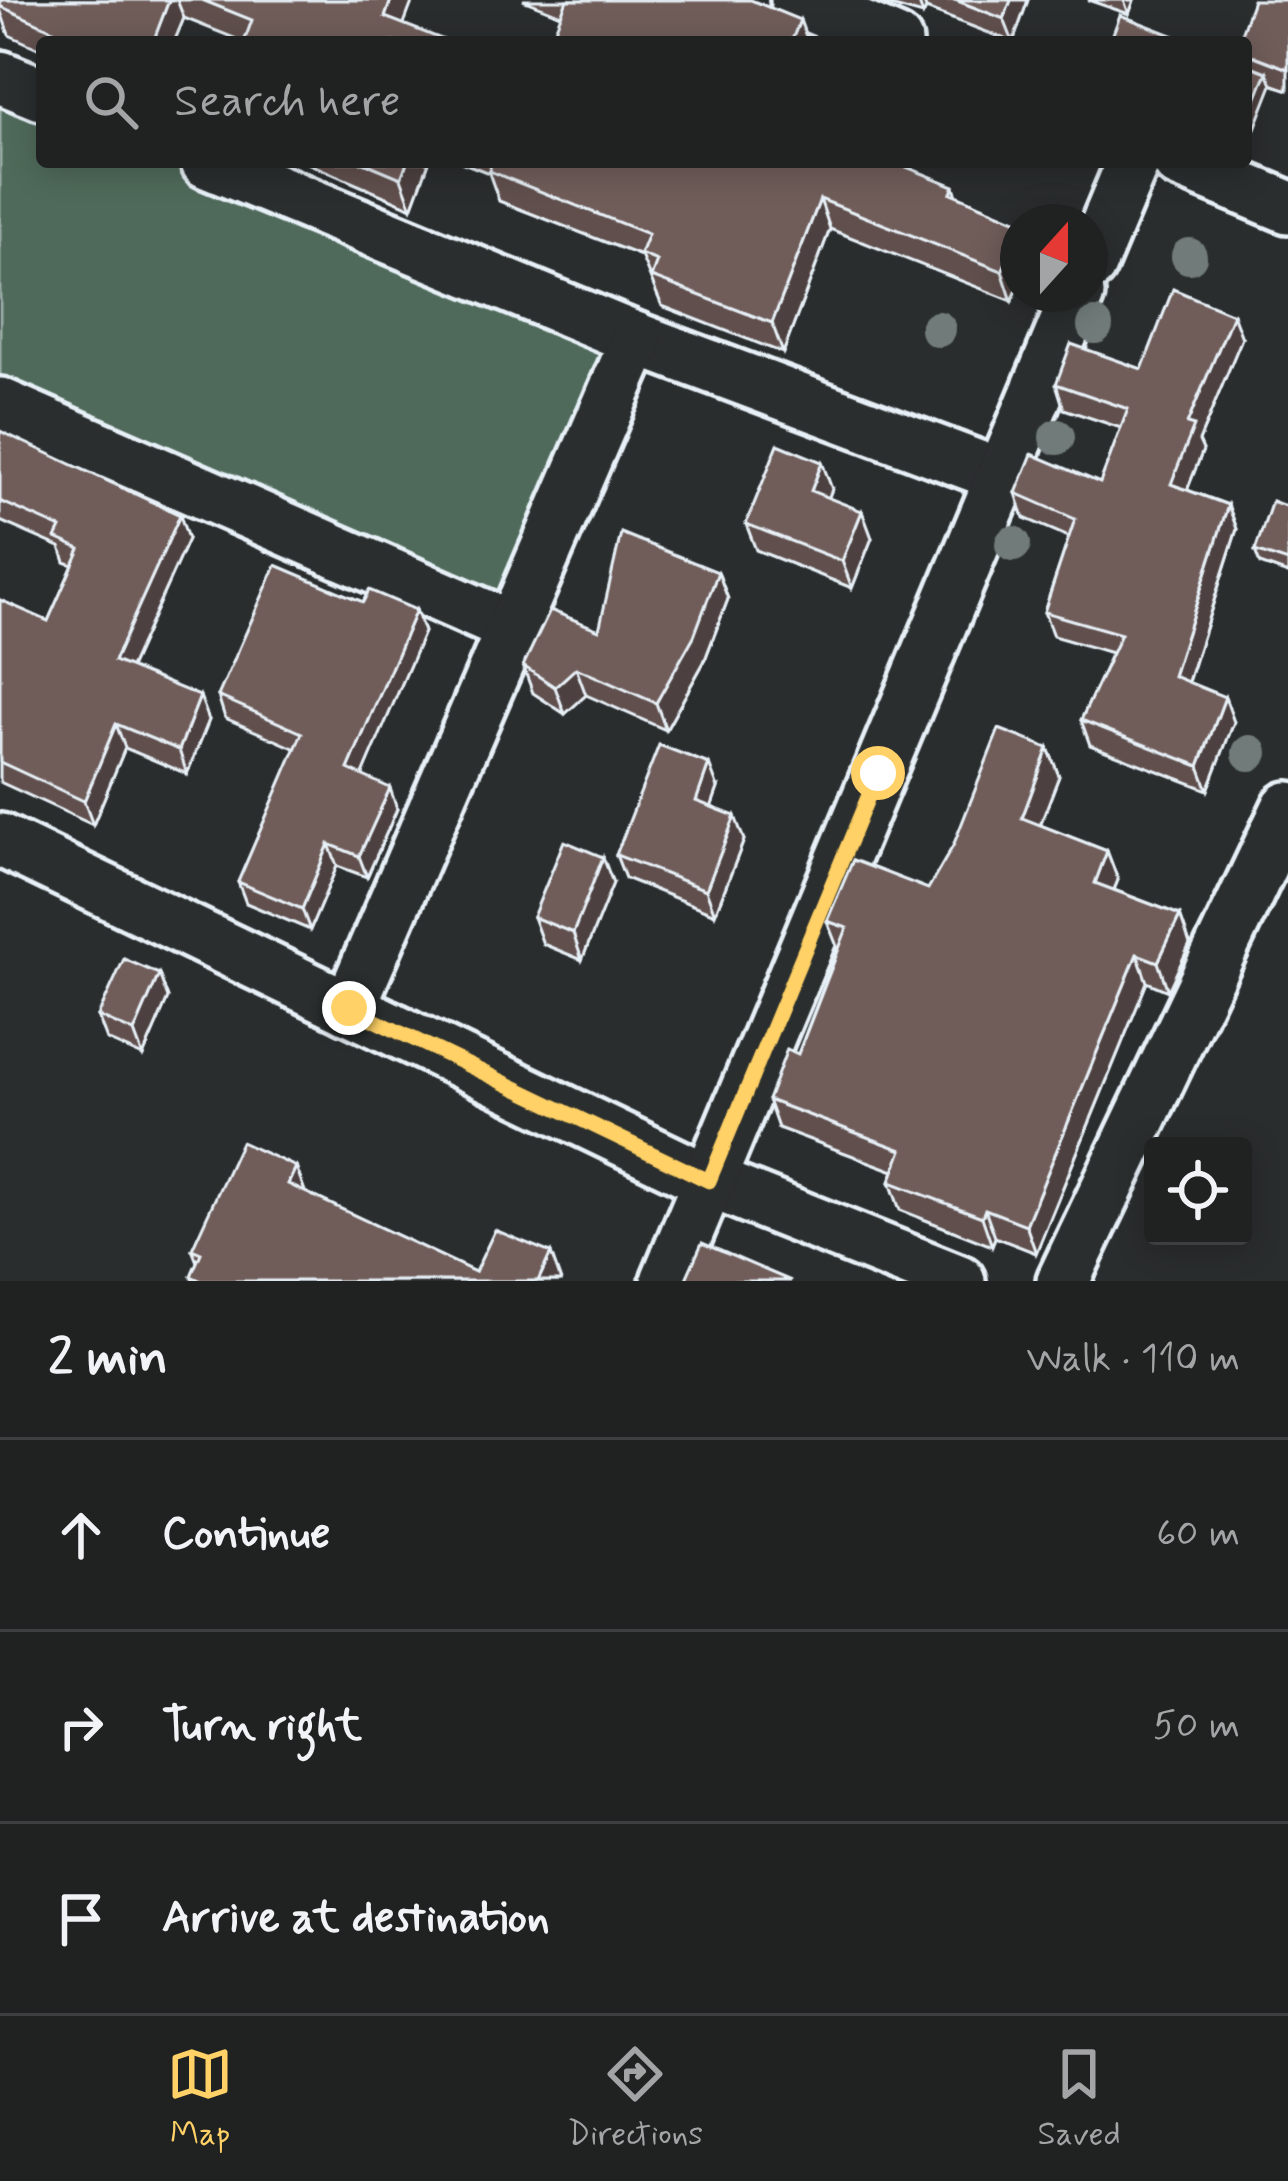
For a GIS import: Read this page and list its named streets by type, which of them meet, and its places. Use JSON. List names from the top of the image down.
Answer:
{
  "north": "top",
  "page": {
    "search": "Search here",
    "heading": ["2 min", "Walk · 110 m"],
    "list": [
      ["Continue", "60 m"],
      ["Turn right", "50 m"],
      "Arrive at destination"
    ],
    "nav": ["Map", "Directions", "Saved"]
  }
}
